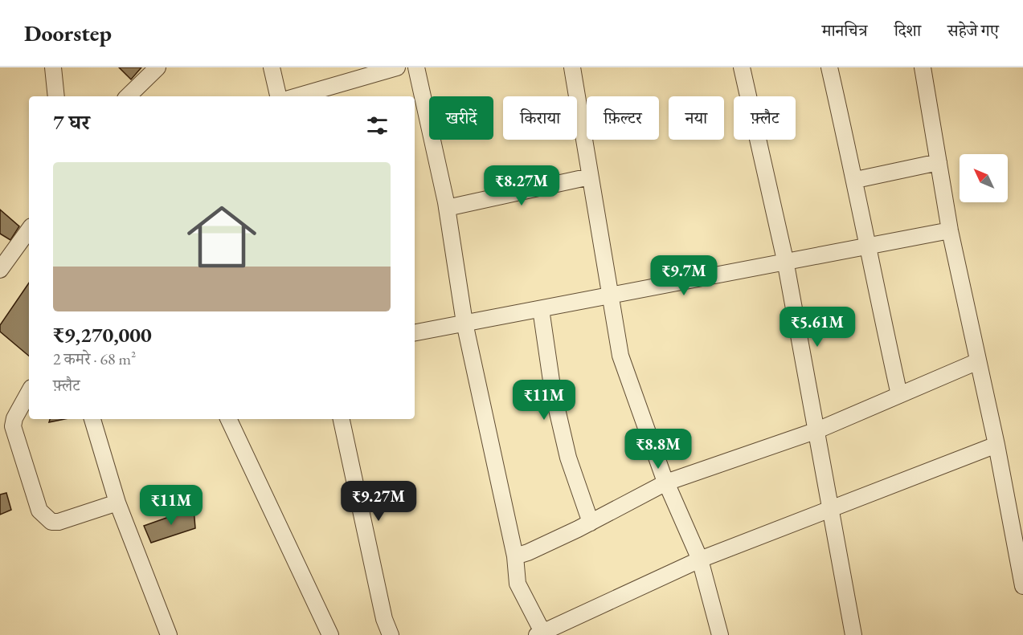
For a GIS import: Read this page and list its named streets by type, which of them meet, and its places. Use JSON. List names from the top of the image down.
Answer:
{
  "north": "top left",
  "page": {
    "header": "Doorstep",
    "nav": ["मानचित्र", "दिशा", "सहेजे गए"],
    "chip": [
      "खरीदें",
      "किराया",
      "फ़िल्टर",
      "नया",
      "फ़्लैट"
    ],
    "heading": "7 घर",
    "list": [
      {
        "name": "₹9,270,000",
        "note": "2 कमरे · 68 m² · फ़्लैट"
      }
    ],
    "price": [
      "₹8.27M",
      "₹9.7M",
      "₹5.61M",
      "₹11M",
      "₹8.8M",
      "₹9.27M",
      "₹11M"
    ]
  }
}
